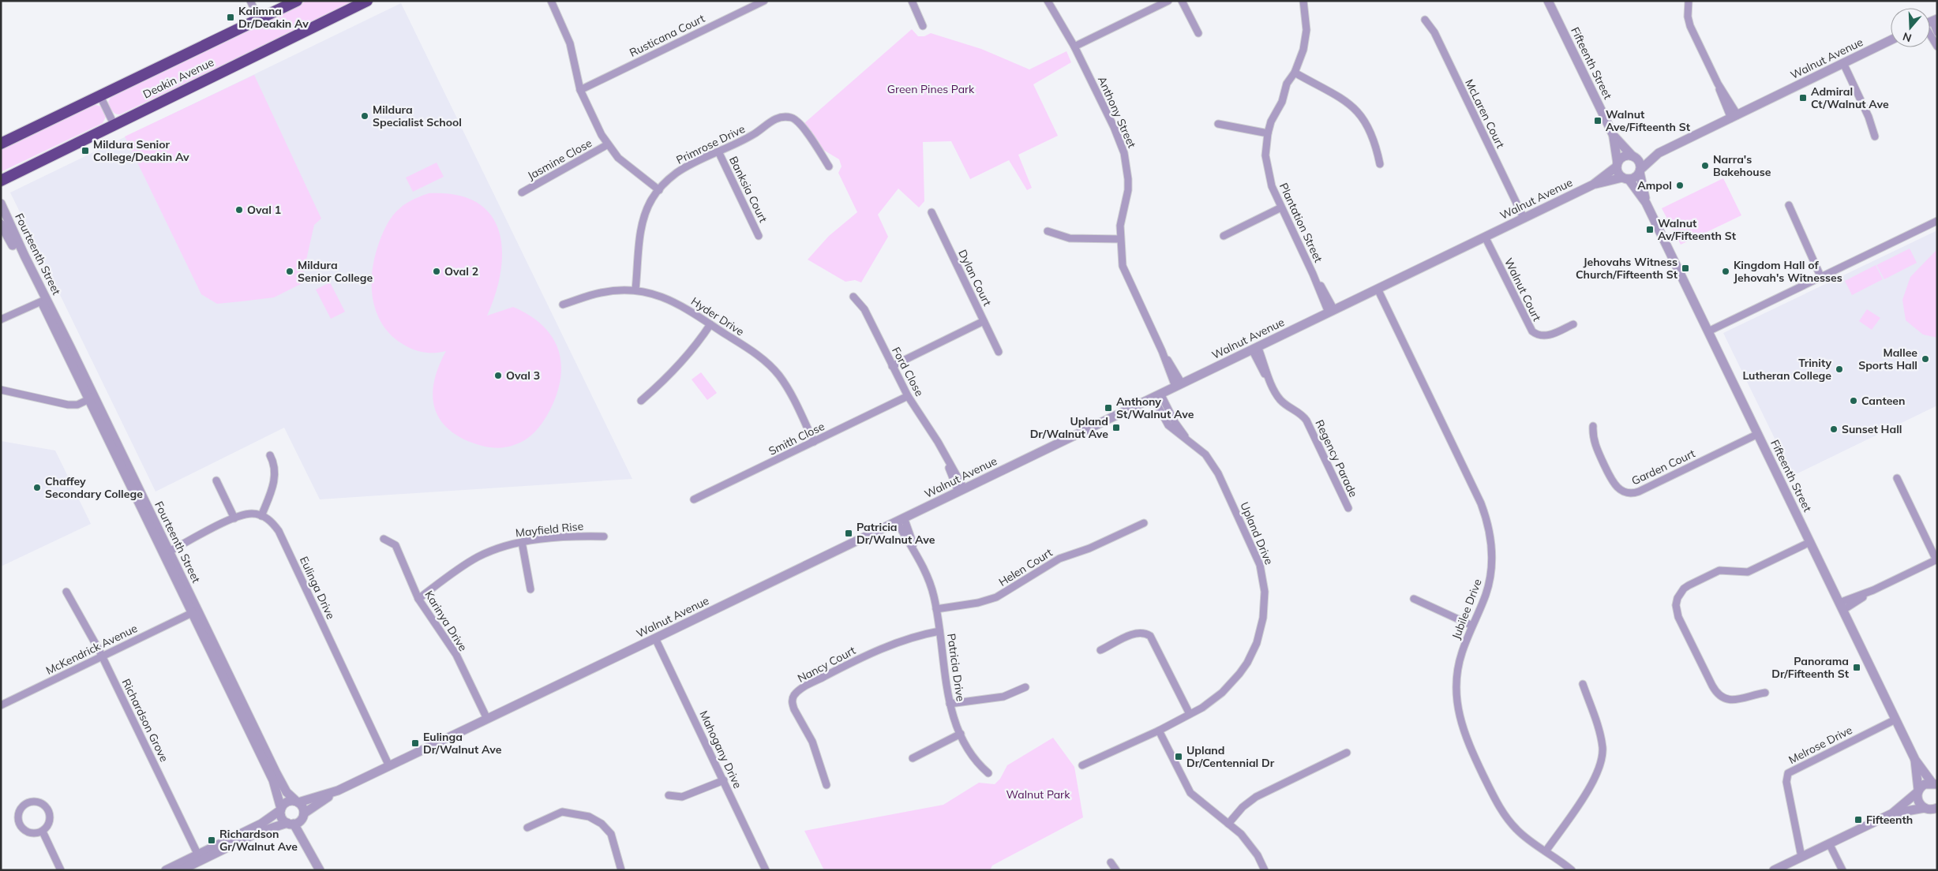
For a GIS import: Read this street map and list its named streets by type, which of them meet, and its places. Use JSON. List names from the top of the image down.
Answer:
{
  "streets": {
    "highway": ["Deakin Avenue"],
    "street": [
      "Rusticana Court",
      "Walnut Avenue",
      "Fifteenth Street",
      "Anthony Street",
      "McLaren Court",
      "Primrose Drive",
      "Jasmine Close",
      "Banksia Court",
      "Plantation Street",
      "Fourteenth Street",
      "Dylan Court",
      "Walnut Court",
      "Hyder Drive",
      "Ford Close",
      "Smith Close",
      "Regency Parade",
      "Garden Court",
      "Mayfield Rise",
      "Upland Drive",
      "Helen Court",
      "Eulinga Drive",
      "Jubilee Drive",
      "Karinya Drive",
      "McKendrick Avenue",
      "Nancy Court",
      "Patricia Drive",
      "Richardson Grove",
      "Melrose Drive",
      "Mahogany Drive"
    ]
  },
  "crossings": [
    ["Walnut Avenue", "Fifteenth Street"],
    ["Walnut Avenue", "Anthony Street"],
    ["Walnut Avenue", "McLaren Court"],
    ["Walnut Avenue", "Plantation Street"],
    ["Walnut Avenue", "Fourteenth Street"],
    ["Walnut Avenue", "Walnut Court"],
    ["Walnut Avenue", "Ford Close"],
    ["Walnut Avenue", "Regency Parade"],
    ["Walnut Avenue", "Upland Drive"],
    ["Walnut Avenue", "Eulinga Drive"],
    ["Walnut Avenue", "Jubilee Drive"],
    ["Walnut Avenue", "Karinya Drive"],
    ["Walnut Avenue", "Patricia Drive"],
    ["Walnut Avenue", "Richardson Grove"],
    ["Walnut Avenue", "Mahogany Drive"],
    ["Fifteenth Street", "Garden Court"],
    ["Fifteenth Street", "Melrose Drive"],
    ["Primrose Drive", "Banksia Court"],
    ["Primrose Drive", "Hyder Drive"],
    ["Fourteenth Street", "McKendrick Avenue"],
    ["Hyder Drive", "Smith Close"],
    ["Ford Close", "Smith Close"],
    ["Mayfield Rise", "Karinya Drive"],
    ["Helen Court", "Patricia Drive"],
    ["McKendrick Avenue", "Richardson Grove"],
    ["Nancy Court", "Patricia Drive"]
  ],
  "parks": ["Green Pines Park", "Walnut Park"],
  "places": {
    "transit": [
      "Kalimna Dr/Deakin Av",
      "Admiral Ct/Walnut Ave",
      "Walnut Ave/Fifteenth St",
      "Mildura Senior College/Deakin Av",
      "Walnut Av/Fifteenth St",
      "Jehovahs Witness Church/Fifteenth St",
      "Anthony St/Walnut Ave",
      "Upland Dr/Walnut Ave",
      "Patricia Dr/Walnut Ave",
      "Panorama Dr/Fifteenth St",
      "Eulinga Dr/Walnut Ave",
      "Upland Dr/Centennial Dr",
      "Fifteenth",
      "Richardson Gr/Walnut Ave"
    ],
    "other": [
      "Mildura Specialist School",
      "Narra's Bakehouse",
      "Ampol",
      "Oval 1",
      "Mildura Senior College",
      "Oval 2",
      "Kingdom Hall of Jehovah's Witnesses",
      "Mallee Sports Hall",
      "Trinity Lutheran College",
      "Oval 3",
      "Canteen",
      "Sunset Hall",
      "Chaffey Secondary College"
    ]
  },
  "north": "bottom"
}
